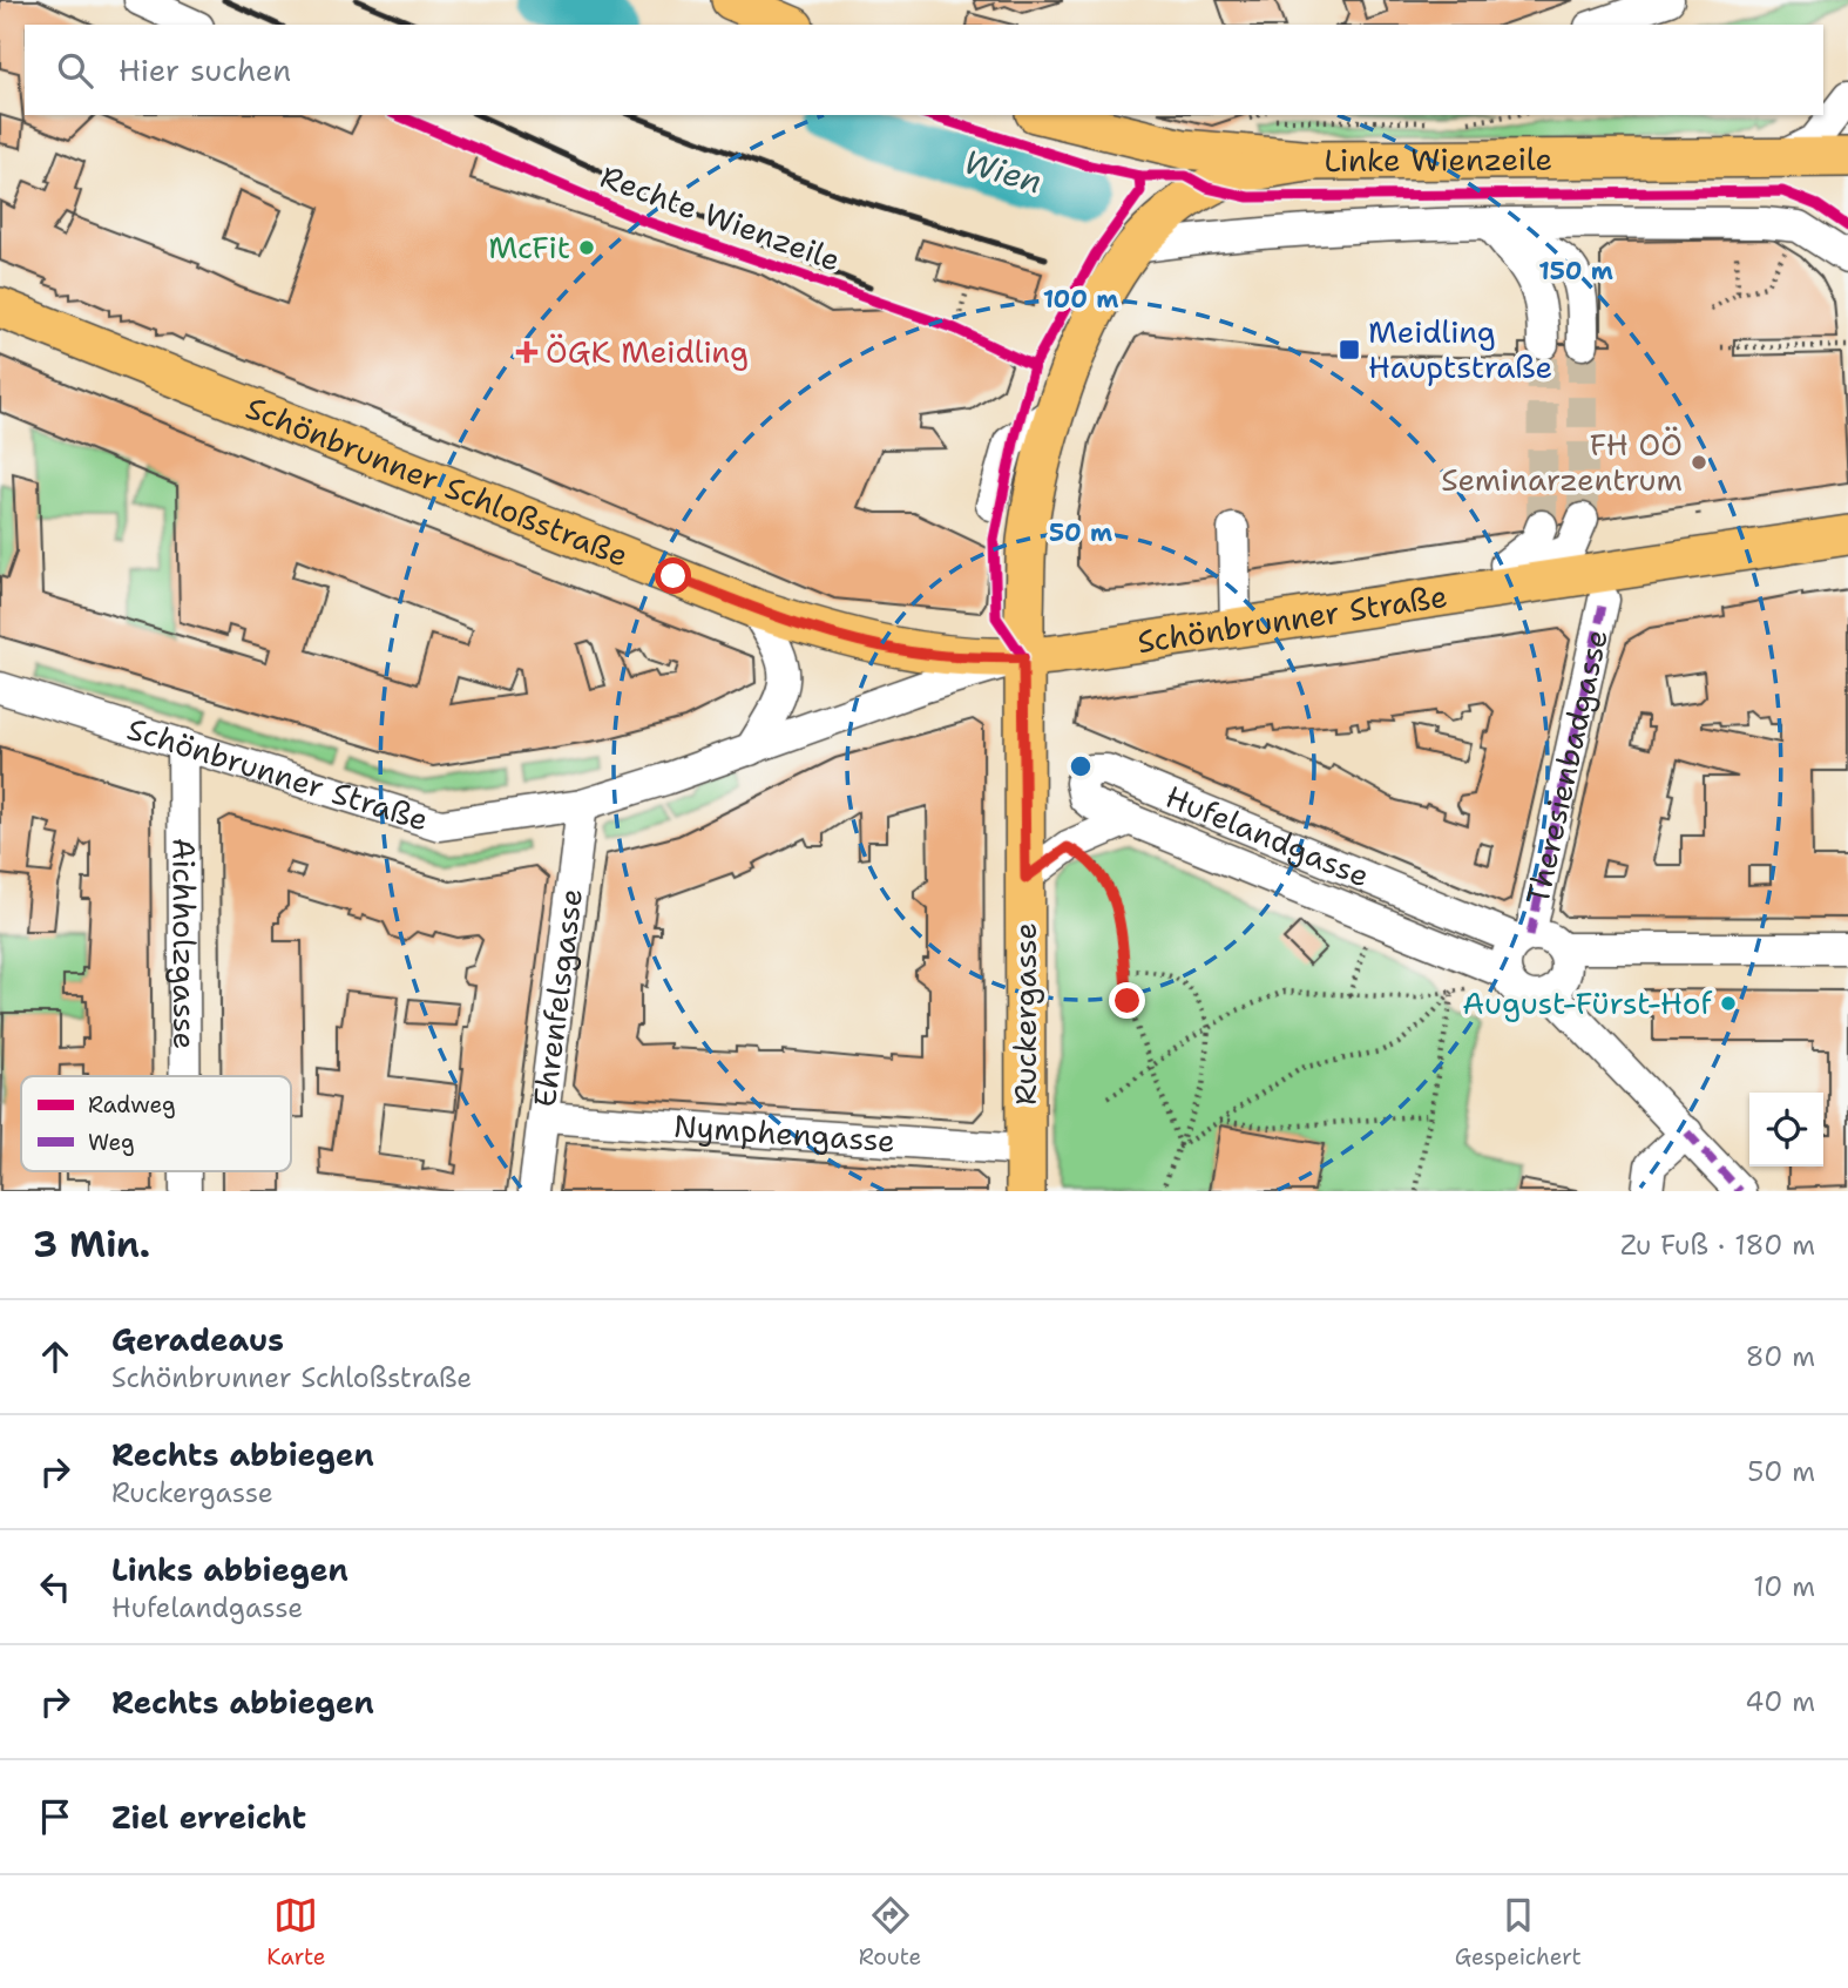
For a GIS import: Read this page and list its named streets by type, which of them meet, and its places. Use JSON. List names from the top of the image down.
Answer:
{
  "streets": {
    "main road": [
      "Linke Wienzeile",
      "Schönbrunner Schloßstraße",
      "Schönbrunner Straße",
      "Ruckergasse"
    ],
    "street": [
      "Theresienbadgasse",
      "Hufelandgasse",
      "Aichholzgasse",
      "Ehrenfelsgasse",
      "Nymphengasse"
    ],
    "cycle path": ["Rechte Wienzeile"]
  },
  "crossings": [
    ["Linke Wienzeile", "Ruckergasse"],
    ["Schönbrunner Schloßstraße", "Schönbrunner Straße"],
    ["Schönbrunner Schloßstraße", "Ruckergasse"],
    ["Schönbrunner Straße", "Aichholzgasse"],
    ["Schönbrunner Straße", "Ehrenfelsgasse"],
    ["Schönbrunner Straße", "Ruckergasse"],
    ["Theresienbadgasse", "Hufelandgasse"],
    ["Hufelandgasse", "Ruckergasse"],
    ["Ehrenfelsgasse", "Nymphengasse"],
    ["Ruckergasse", "Nymphengasse"]
  ],
  "water": ["Wien"],
  "places": {
    "other": ["McFit", "FH OÖ Seminarzentrum", "August-Fürst-Hof"],
    "transit": ["Meidling Hauptstraße"],
    "health": ["ÖGK Meidling"]
  },
  "legend": ["Radweg", "Weg"],
  "page": {
    "search": "Hier suchen",
    "heading": ["3 Min.", "Zu Fuß · 180 m"],
    "list": [
      ["Geradeaus", "Schönbrunner Schloßstraße", "80 m"],
      ["Rechts abbiegen", "Ruckergasse", "50 m"],
      ["Links abbiegen", "Hufelandgasse", "10 m"],
      ["Rechts abbiegen", "40 m"],
      "Ziel erreicht"
    ],
    "nav": ["Karte", "Route", "Gespeichert"]
  },
  "rings": ["150 m", "100 m", "50 m"]
}
